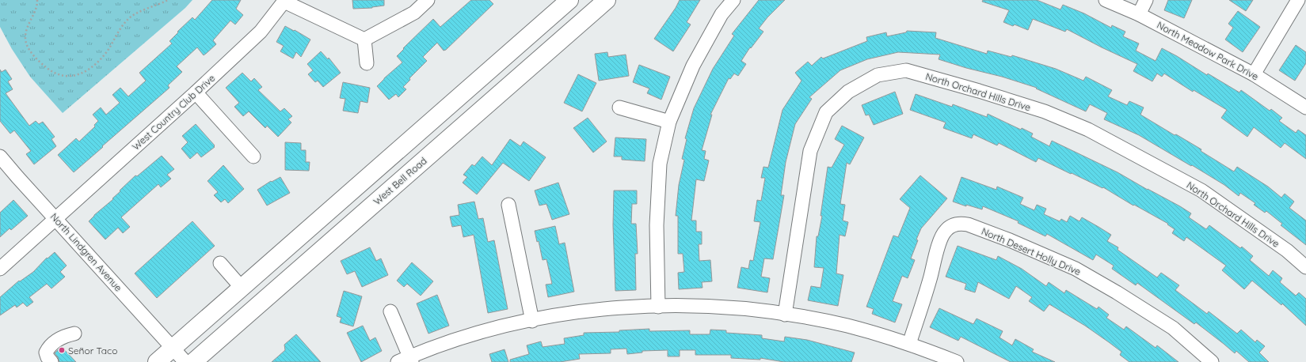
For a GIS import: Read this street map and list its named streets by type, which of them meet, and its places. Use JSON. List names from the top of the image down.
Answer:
{
  "streets": {
    "main road": ["West Bell Road"],
    "street": [
      "North Meadow Park Drive",
      "North Orchard Hills Drive",
      "West Country Club Drive",
      "North Desert Holly Drive",
      "North Lindgren Avenue"
    ]
  },
  "crossings": [
    ["West Country Club Drive", "North Lindgren Avenue"]
  ],
  "places": ["Señor Taco"]
}
